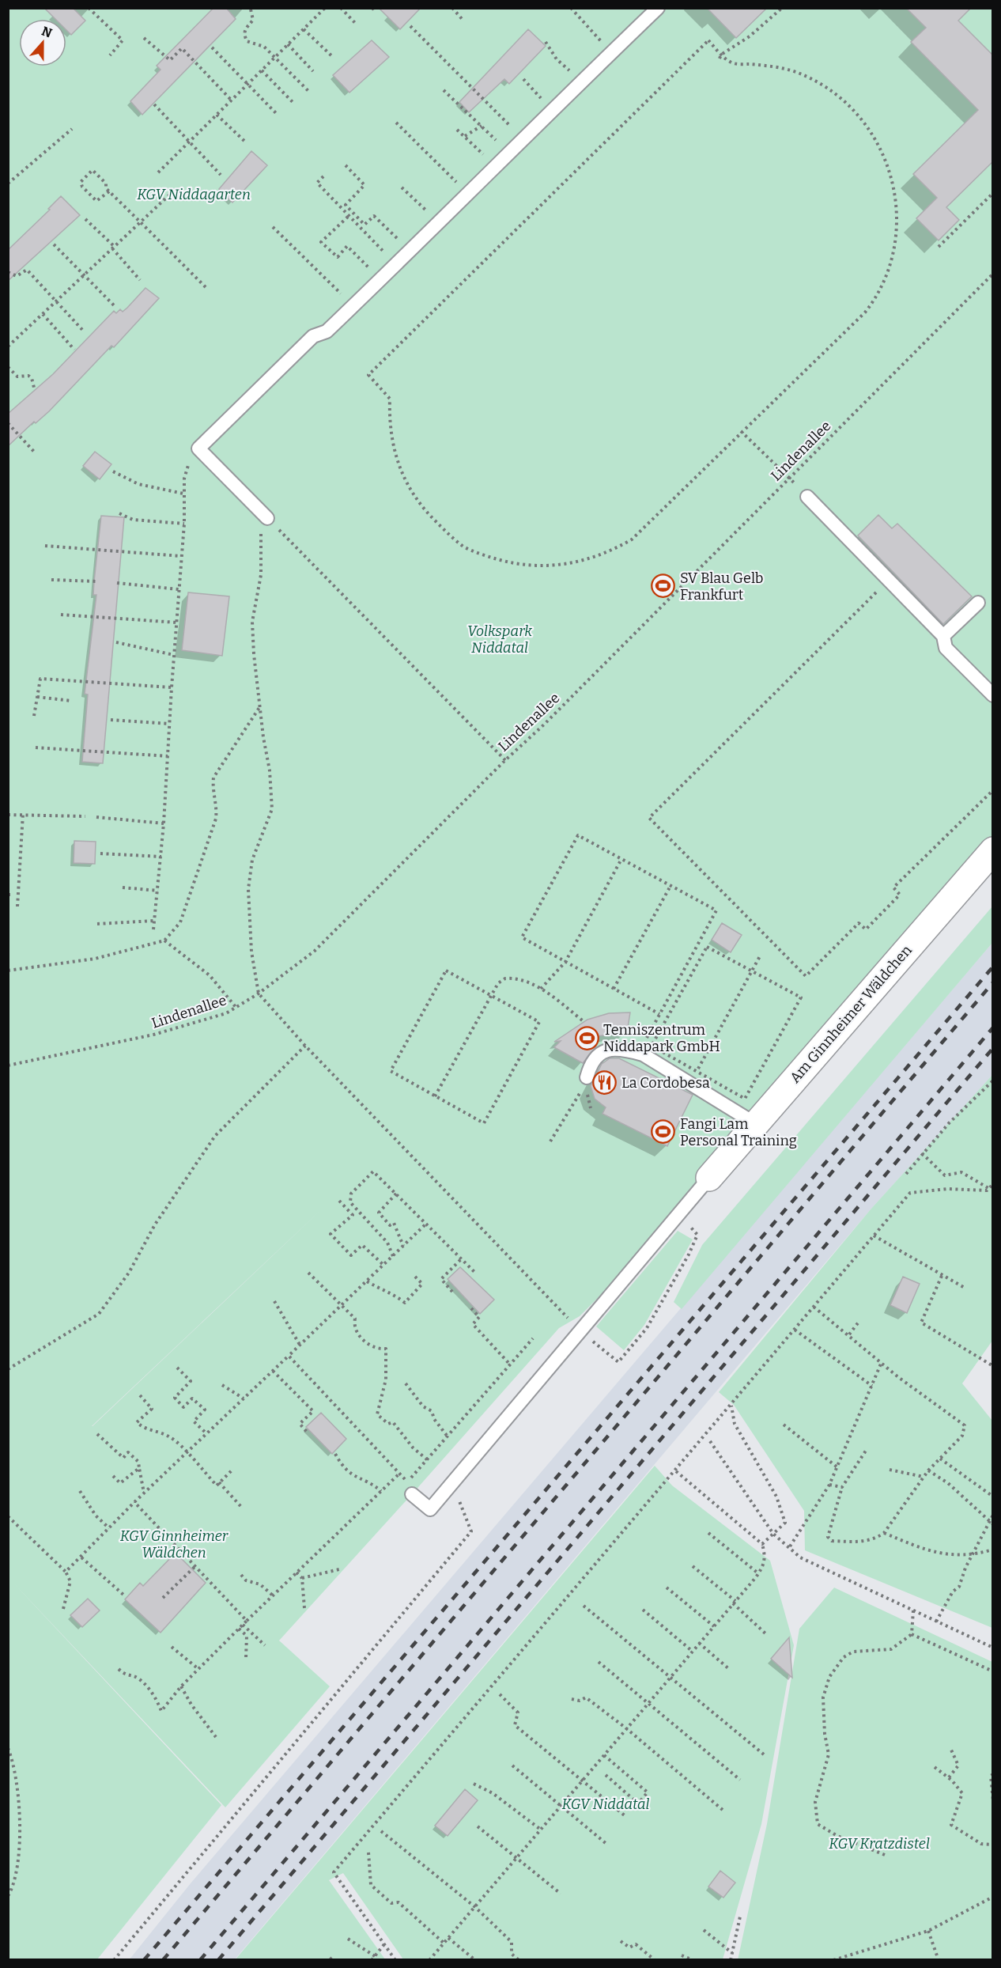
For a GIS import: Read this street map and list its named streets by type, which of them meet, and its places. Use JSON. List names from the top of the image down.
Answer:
{
  "streets": {
    "street": ["Am Ginnheimer Wäldchen"],
    "path": ["Lindenallee"]
  },
  "parks": [
    "KGV Niddagarten",
    "Volkspark Niddatal",
    "KGV Ginnheimer Wäldchen",
    "KGV Niddatal",
    "KGV Kratzdistel"
  ],
  "places": {
    "sports": ["SV Blau Gelb Frankfurt", "Tenniszentrum Niddapark GmbH", "Fangi Lam Personal Training"],
    "restaurant": ["La Cordobesa"]
  },
  "north": "top"
}
